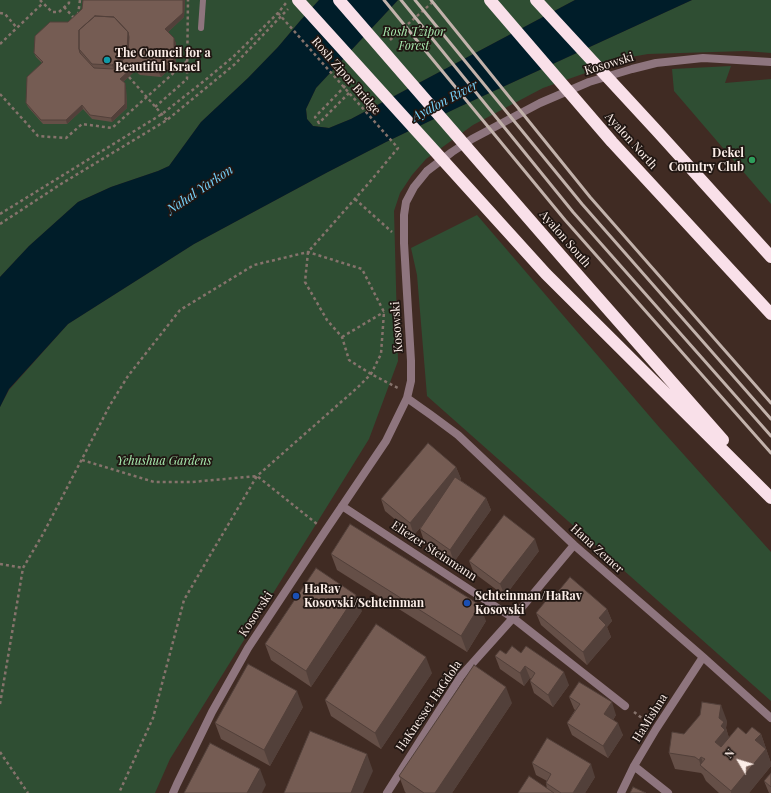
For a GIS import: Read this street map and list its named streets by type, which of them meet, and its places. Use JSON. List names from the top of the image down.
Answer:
{
  "streets": {
    "highway": ["Ayalon North", "Ayalon South"],
    "street": [
      "Kosowski",
      "Hana Zemer",
      "Eliezer Steinmann",
      "HaKnesset HaGdola",
      "HaMishna"
    ],
    "path": ["Rosh Zipor Bridge"]
  },
  "crossings": [
    ["Kosowski", "Hana Zemer"],
    ["Kosowski", "Eliezer Steinmann"],
    ["Hana Zemer", "HaKnesset HaGdola"],
    ["Hana Zemer", "HaMishna"],
    ["Eliezer Steinmann", "HaKnesset HaGdola"]
  ],
  "water": ["Ayalon River", "Nahal Yarkon"],
  "parks": ["Rosh Tzipor Forest", "Yehushua Gardens"],
  "places": [
    "The Council for a Beautiful Israel",
    "Dekel Country Club",
    "HaRav Kosovski/Schteinman",
    "Schteinman/HaRav Kosovski"
  ],
  "north": "top left"
}
